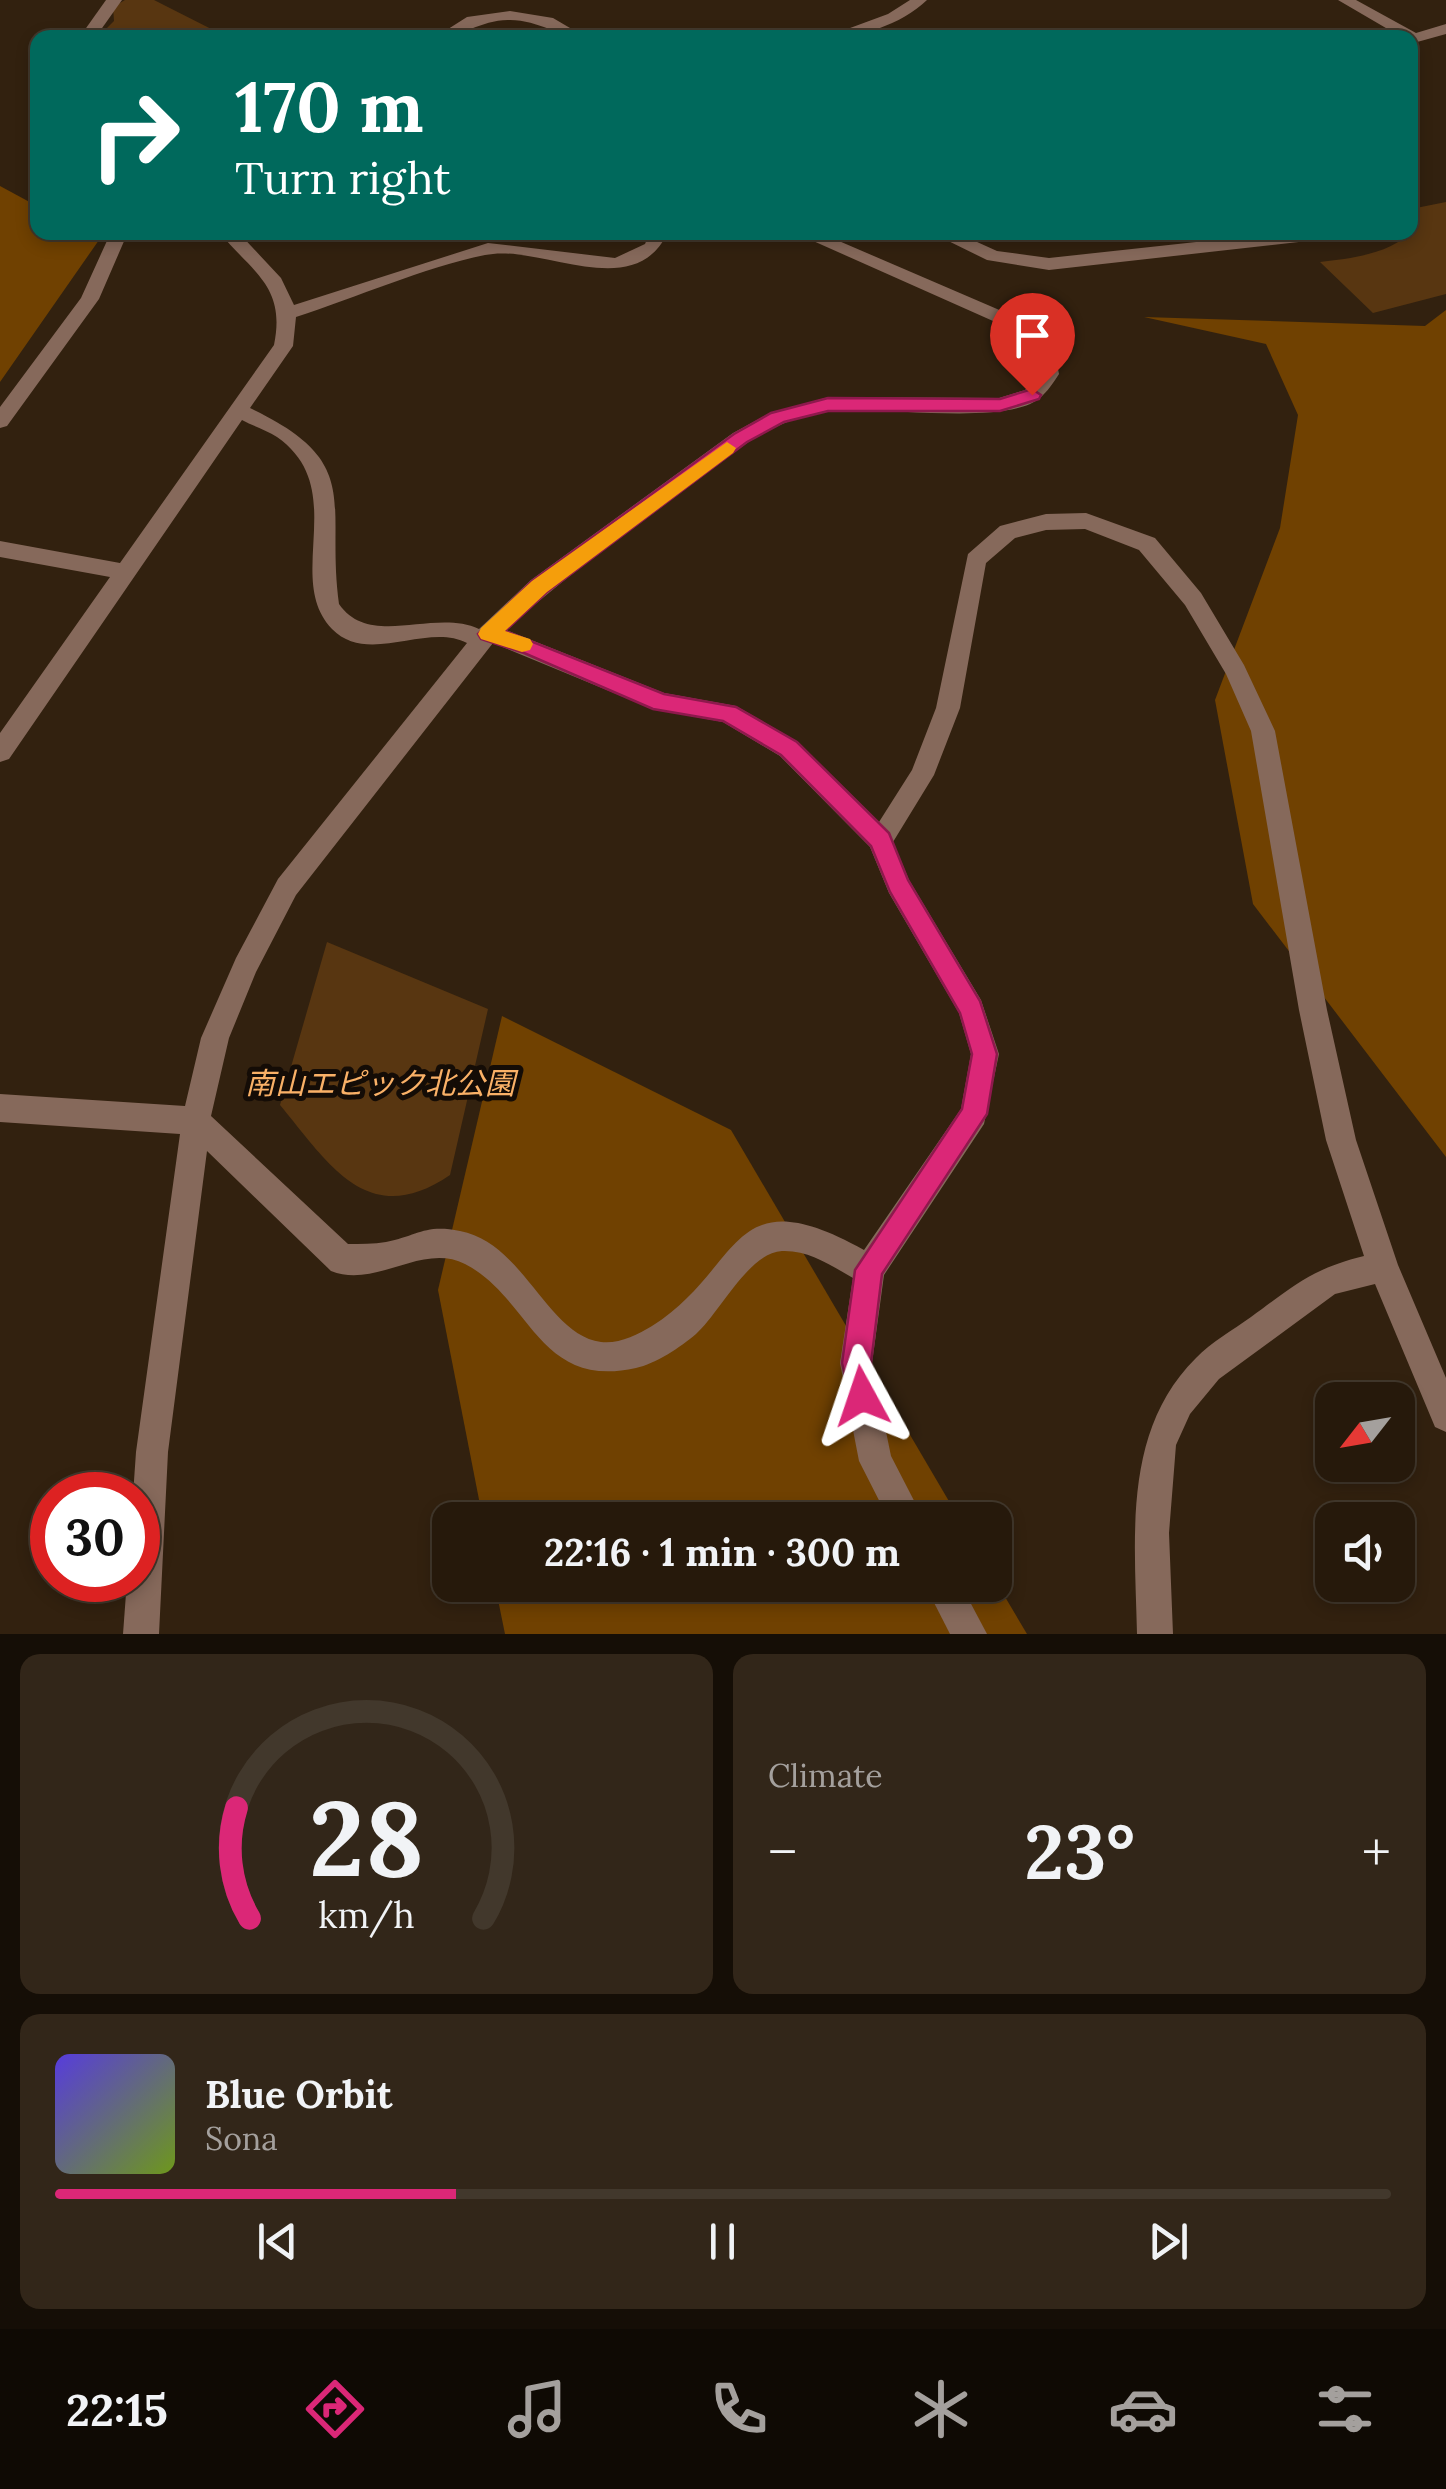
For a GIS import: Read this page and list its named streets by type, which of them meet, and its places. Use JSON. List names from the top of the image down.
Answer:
{
  "parks": ["南山エピック北公園"],
  "north": "bottom left",
  "page": {
    "turn": ["170 m", "Turn right"],
    "limit": "30",
    "trip": "22:16 · 1 min · 300 m",
    "tile": "Climate",
    "heat": ["−", "23°", "+"],
    "song": ["Blue Orbit", "Sona"],
    "tabs": "22:15",
    "gauge": ["28", "km/h"]
  }
}
